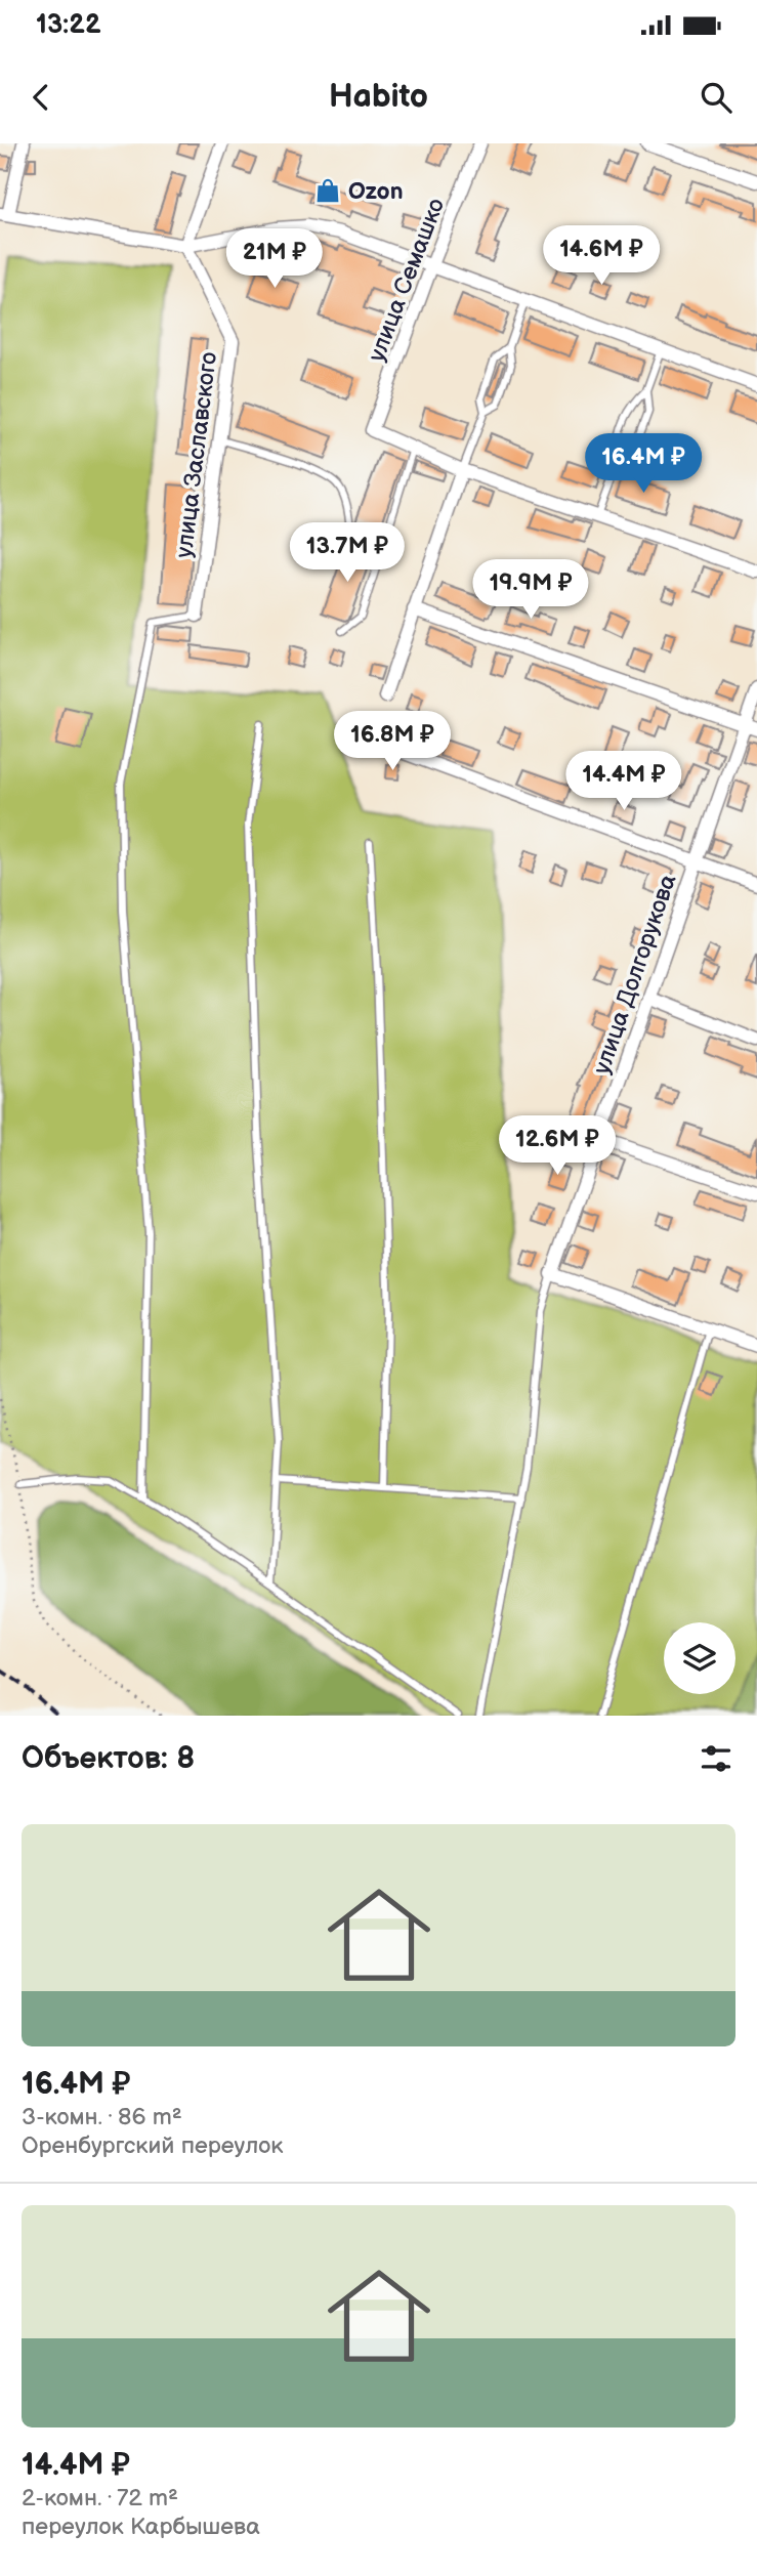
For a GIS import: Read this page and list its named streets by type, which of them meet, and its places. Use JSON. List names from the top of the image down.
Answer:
{
  "streets": {
    "street": ["улица Семашко", "улица Заславского", "улица Долгорукова"]
  },
  "places": {
    "shop": ["Ozon"]
  },
  "page": {
    "status": "13:22",
    "header": "Habito",
    "price": [
      "14.6M ₽",
      "21M ₽",
      "16.4M ₽",
      "13.7M ₽",
      "19.9M ₽",
      "16.8M ₽",
      "14.4M ₽",
      "12.6M ₽"
    ],
    "heading": "Объектов: 8",
    "list": [
      {
        "name": "16.4M ₽",
        "note": "3-комн. · 86 m² · Оренбургский переулок"
      },
      {
        "name": "14.4M ₽",
        "note": "2-комн. · 72 m² · переулок Карбышева"
      }
    ]
  }
}
